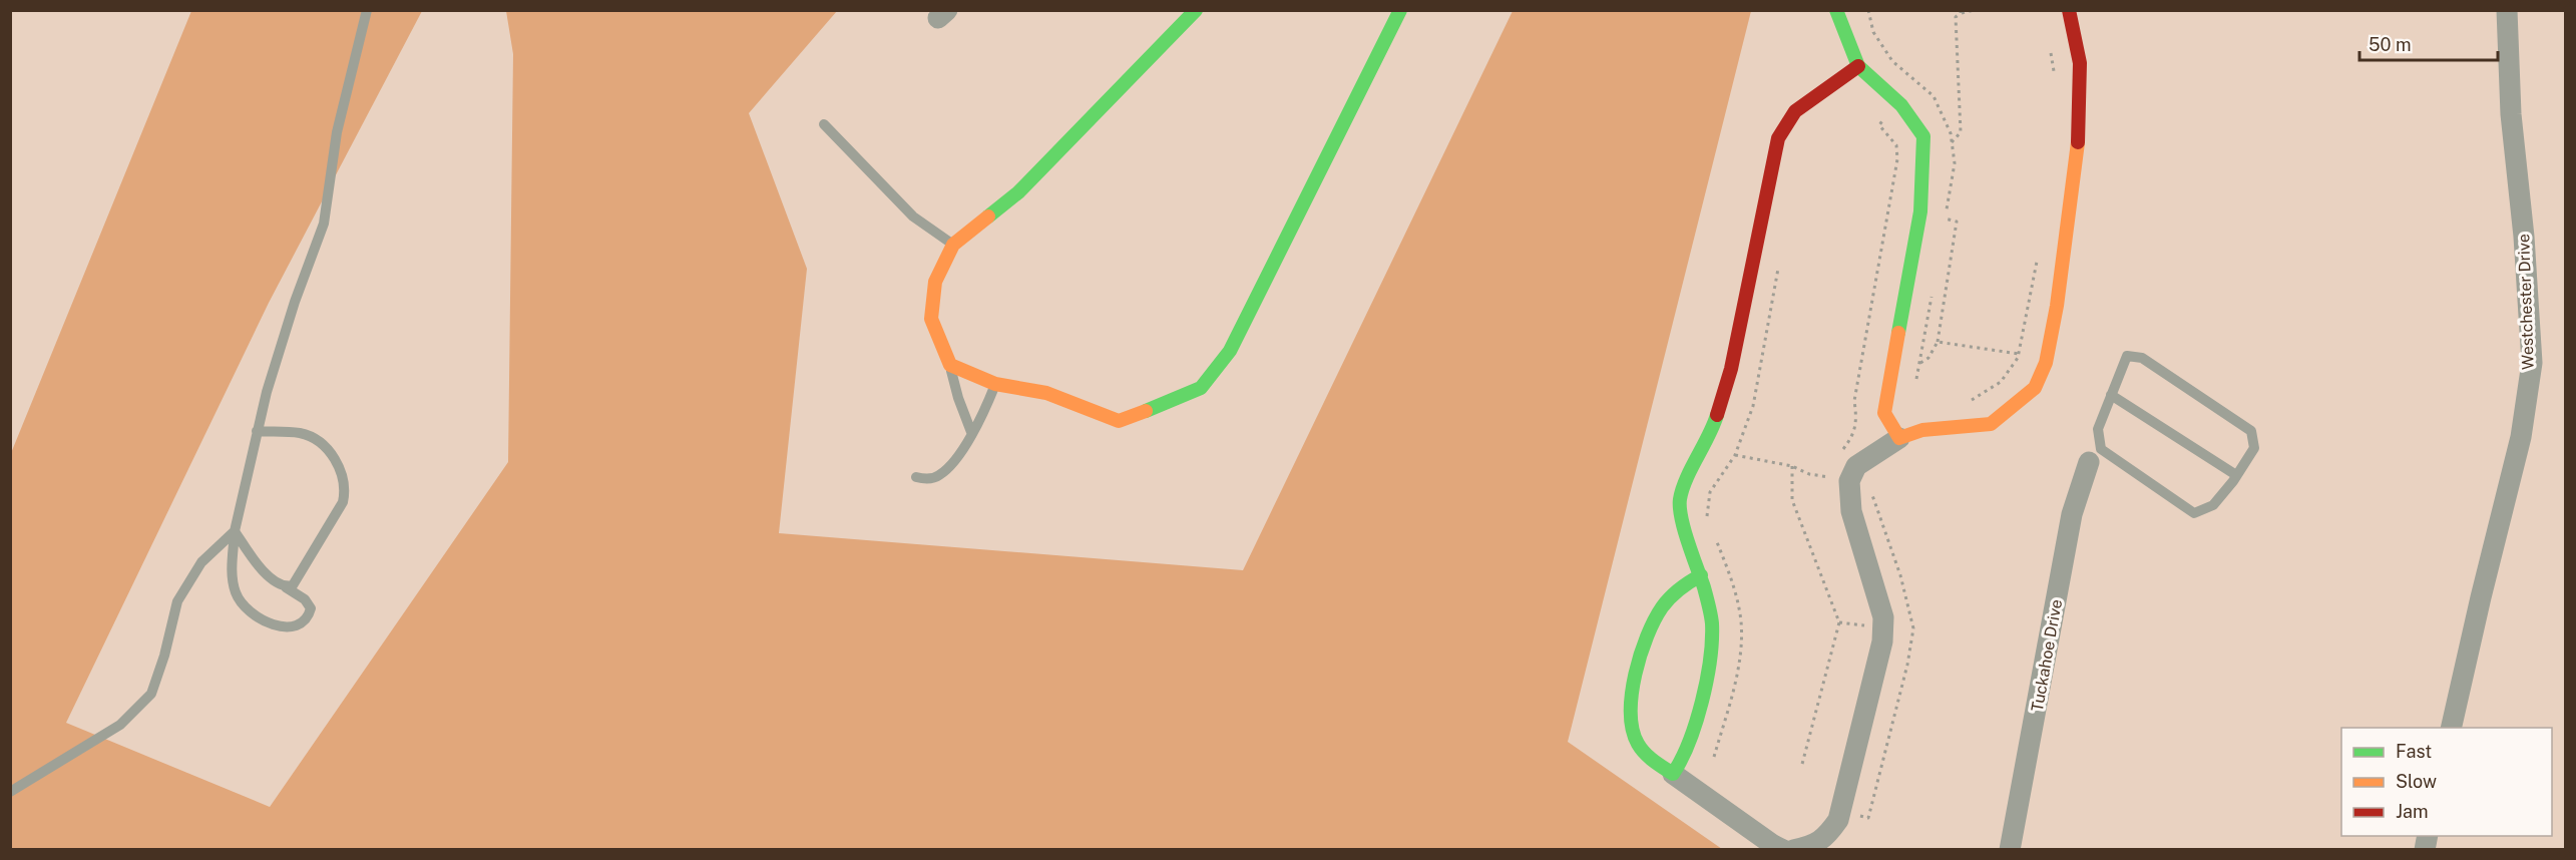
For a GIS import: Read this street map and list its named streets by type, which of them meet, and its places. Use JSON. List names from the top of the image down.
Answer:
{
  "streets": {
    "street": ["Westchester Drive", "Tuckahoe Drive"]
  },
  "legend": ["Fast", "Slow", "Jam"],
  "scale_bar": "50 m"
}
